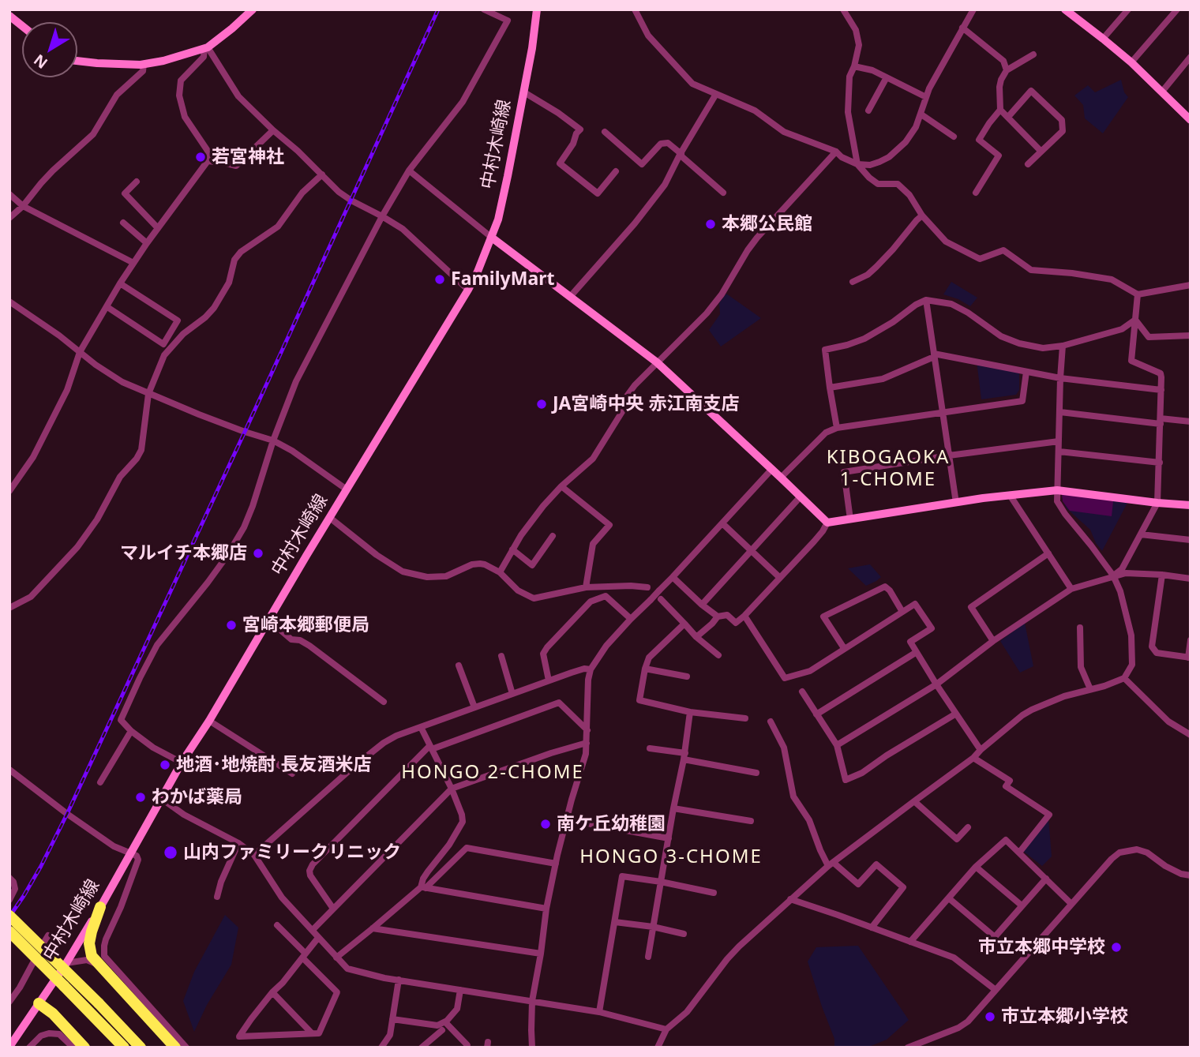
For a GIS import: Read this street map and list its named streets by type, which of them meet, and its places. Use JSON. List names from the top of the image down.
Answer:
{
  "streets": {
    "street": ["中村木崎線"]
  },
  "districts": ["KIBOGAOKA 1-CHOME", "HONGO 2-CHOME", "HONGO 3-CHOME"],
  "places": [
    "若宮神社",
    "本郷公民館",
    "FamilyMart",
    "JA宮崎中央 赤江南支店",
    "マルイチ本郷店",
    "宮崎本郷郵便局",
    "地酒･地焼酎 長友酒米店",
    "わかば薬局",
    "南ケ丘幼稚園",
    "山内ファミリークリニック",
    "市立本郷中学校",
    "市立本郷小学校"
  ],
  "north": "bottom left"
}
